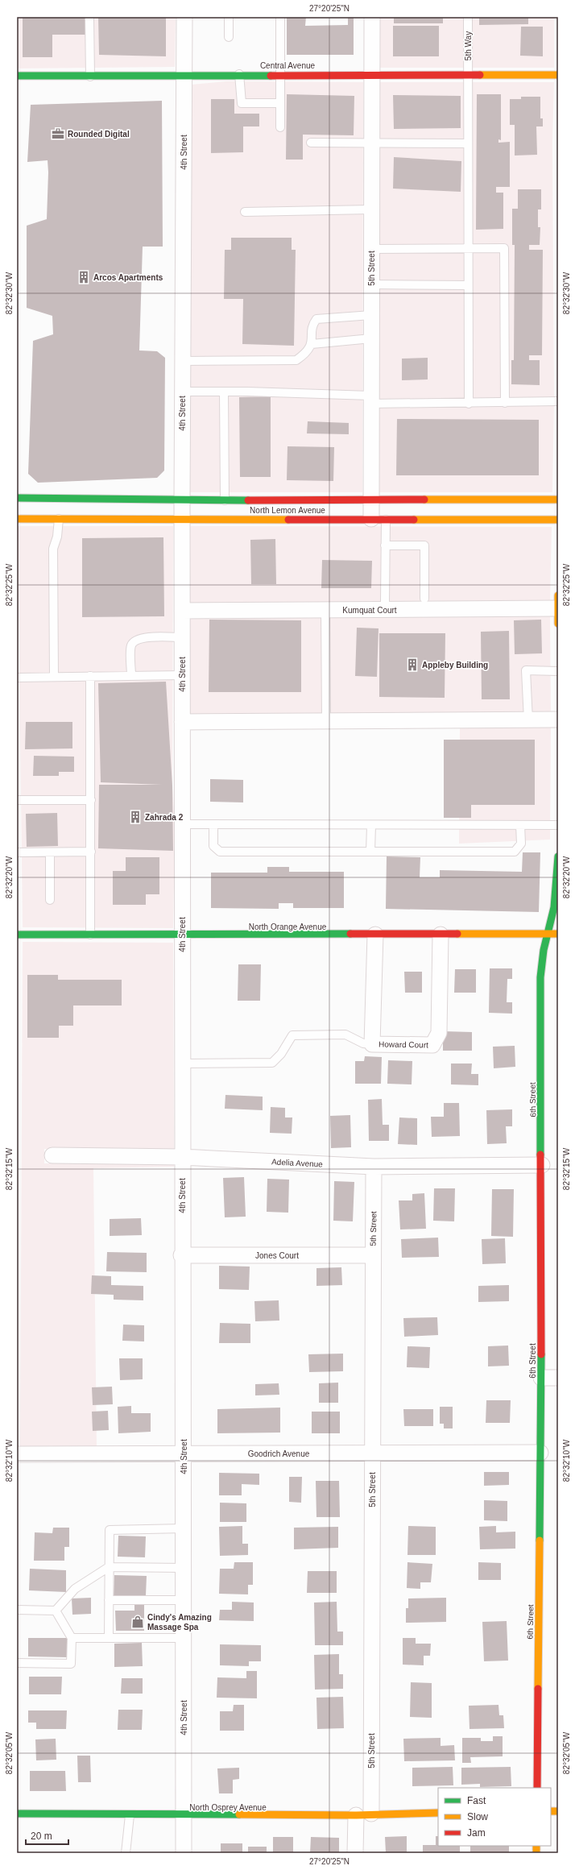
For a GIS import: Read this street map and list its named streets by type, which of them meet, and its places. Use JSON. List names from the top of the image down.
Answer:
{
  "streets": {
    "street": [
      "Central Avenue",
      "4th Street",
      "5th Street",
      "North Lemon Avenue",
      "Kumquat Court",
      "North Orange Avenue",
      "Howard Court",
      "6th Street",
      "Adelia Avenue",
      "Jones Court",
      "Goodrich Avenue",
      "North Osprey Avenue"
    ],
    "lane": ["5th Way"]
  },
  "crossings": [
    ["5th Way", "Central Avenue"],
    ["Central Avenue", "4th Street"],
    ["Central Avenue", "5th Street"],
    ["4th Street", "North Lemon Avenue"],
    ["4th Street", "Kumquat Court"],
    ["4th Street", "North Orange Avenue"],
    ["4th Street", "Adelia Avenue"],
    ["4th Street", "Jones Court"],
    ["4th Street", "Goodrich Avenue"],
    ["4th Street", "North Osprey Avenue"],
    ["5th Street", "North Lemon Avenue"],
    ["5th Street", "Adelia Avenue"],
    ["5th Street", "Jones Court"],
    ["5th Street", "Goodrich Avenue"],
    ["5th Street", "North Osprey Avenue"],
    ["North Orange Avenue", "Howard Court"],
    ["North Orange Avenue", "6th Street"],
    ["6th Street", "Adelia Avenue"],
    ["6th Street", "Goodrich Avenue"]
  ],
  "places": {
    "office": ["Rounded Digital"],
    "building": ["Arcos Apartments", "Appleby Building", "Zahrada 2"],
    "shop": ["Cindy's Amazing Massage Spa"]
  },
  "legend": ["Fast", "Slow", "Jam"],
  "scale_bar": "20 m",
  "coordinates": [
    "27°20'25\"N",
    "82°32'30\"W",
    "82°32'25\"W",
    "82°32'20\"W",
    "82°32'15\"W",
    "82°32'10\"W",
    "82°32'05\"W"
  ]
}
